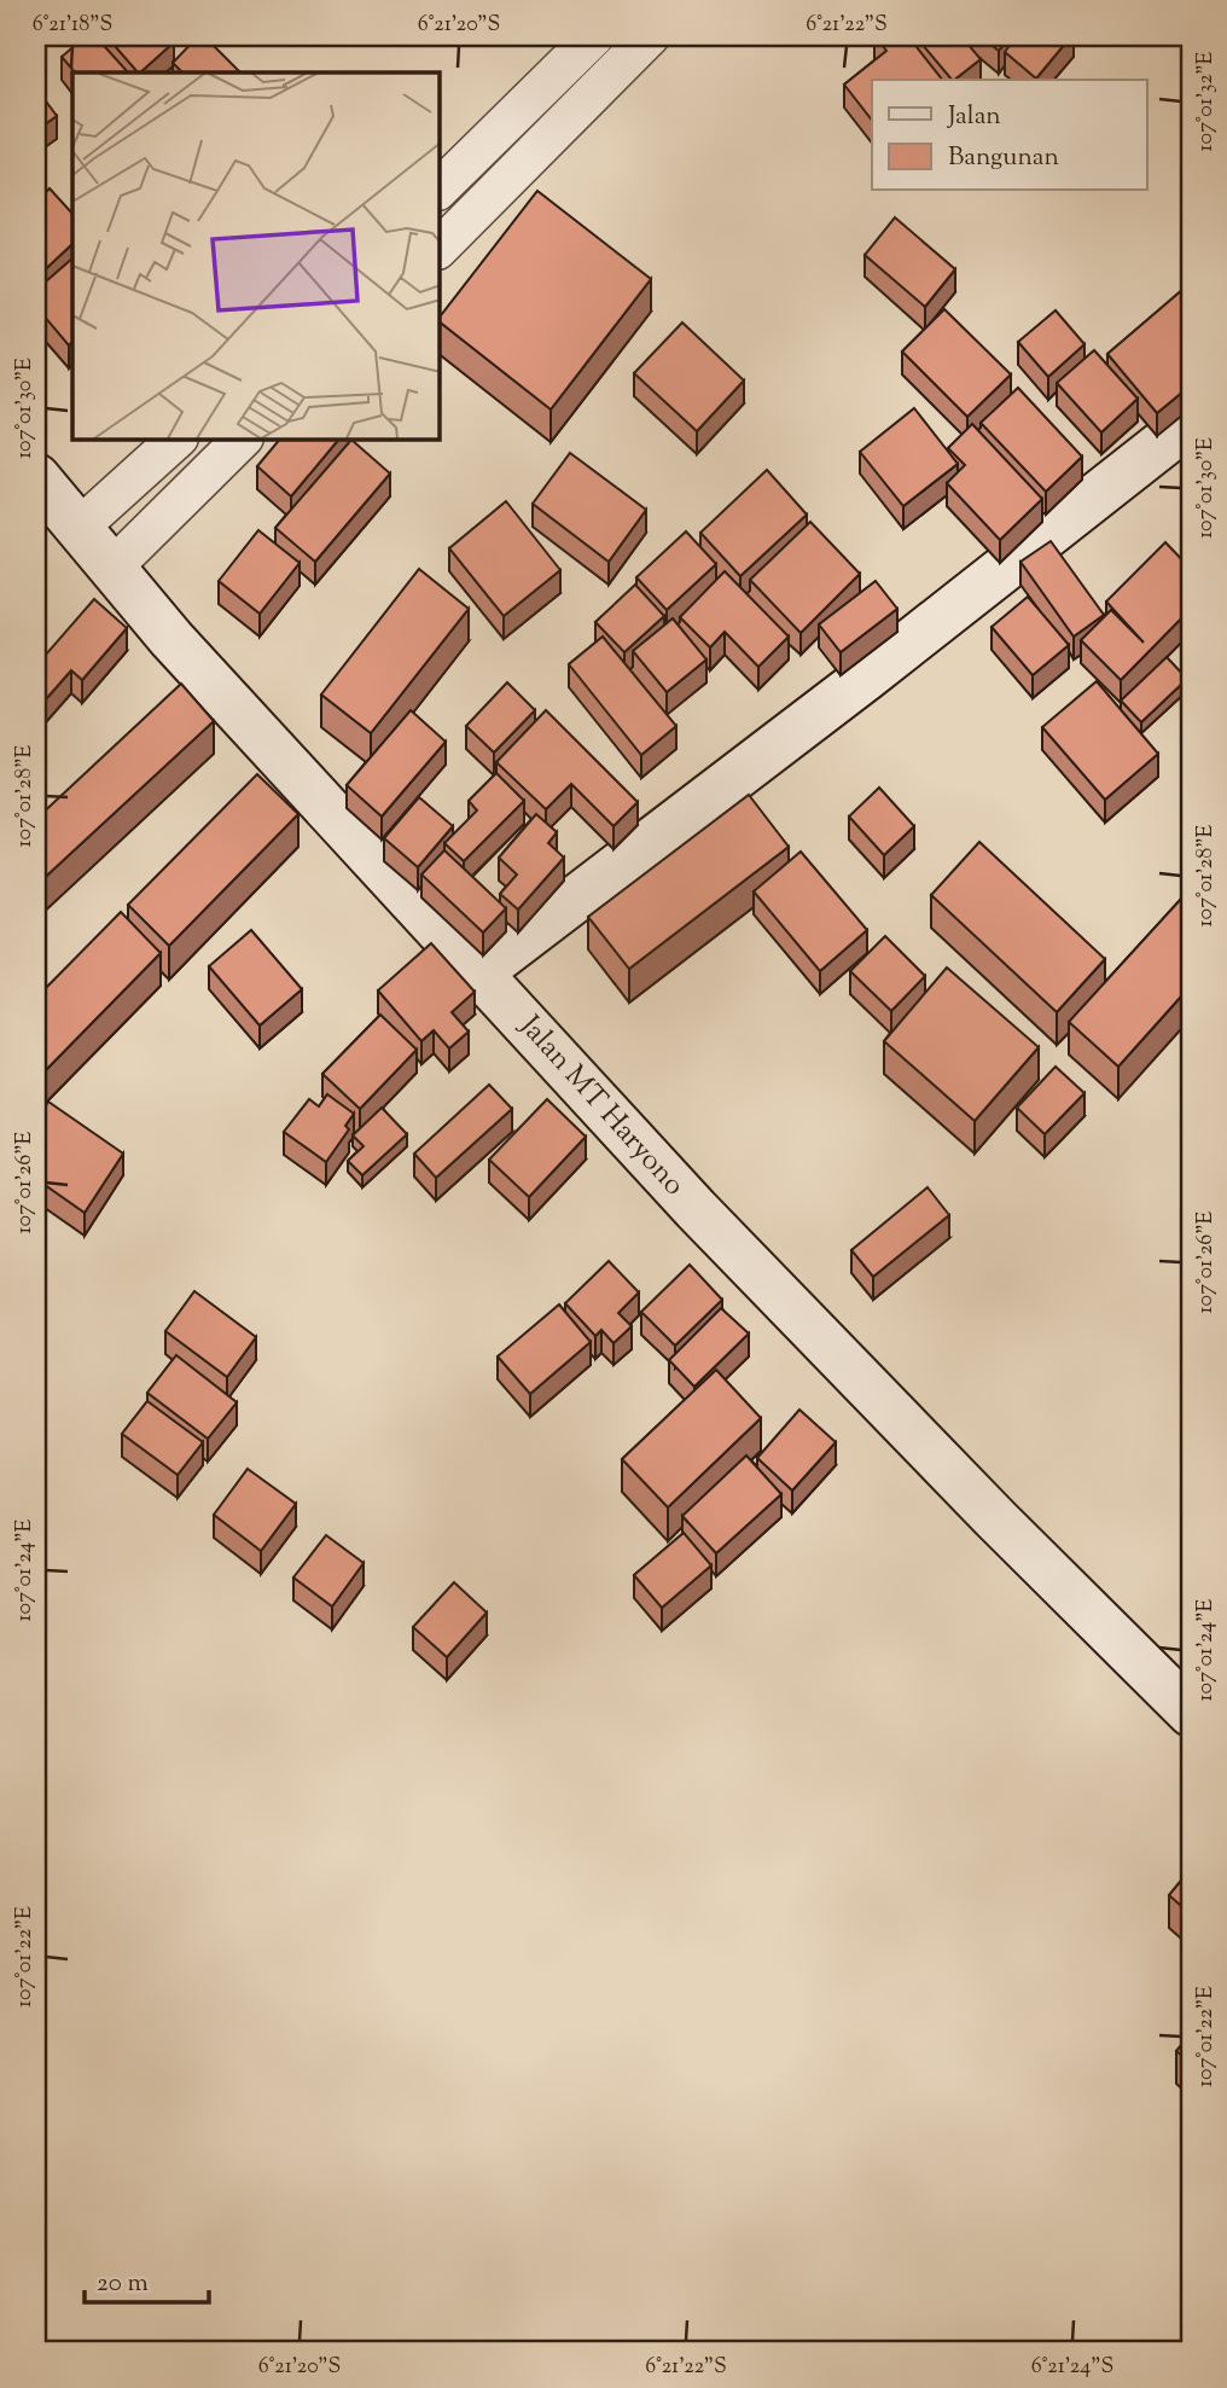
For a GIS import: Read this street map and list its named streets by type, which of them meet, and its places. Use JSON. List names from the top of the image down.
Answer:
{
  "streets": {
    "main road": ["Jalan MT Haryono"]
  },
  "legend": ["Jalan", "Bangunan"],
  "scale_bar": "20 m",
  "coordinates": [
    "6°21'18\"S",
    "6°21'20\"S",
    "6°21'22\"S",
    "107°01'32\"E",
    "107°01'30\"E",
    "107°01'28\"E",
    "107°01'26\"E",
    "107°01'24\"E",
    "107°01'22\"E",
    "6°21'24\"S"
  ]
}
